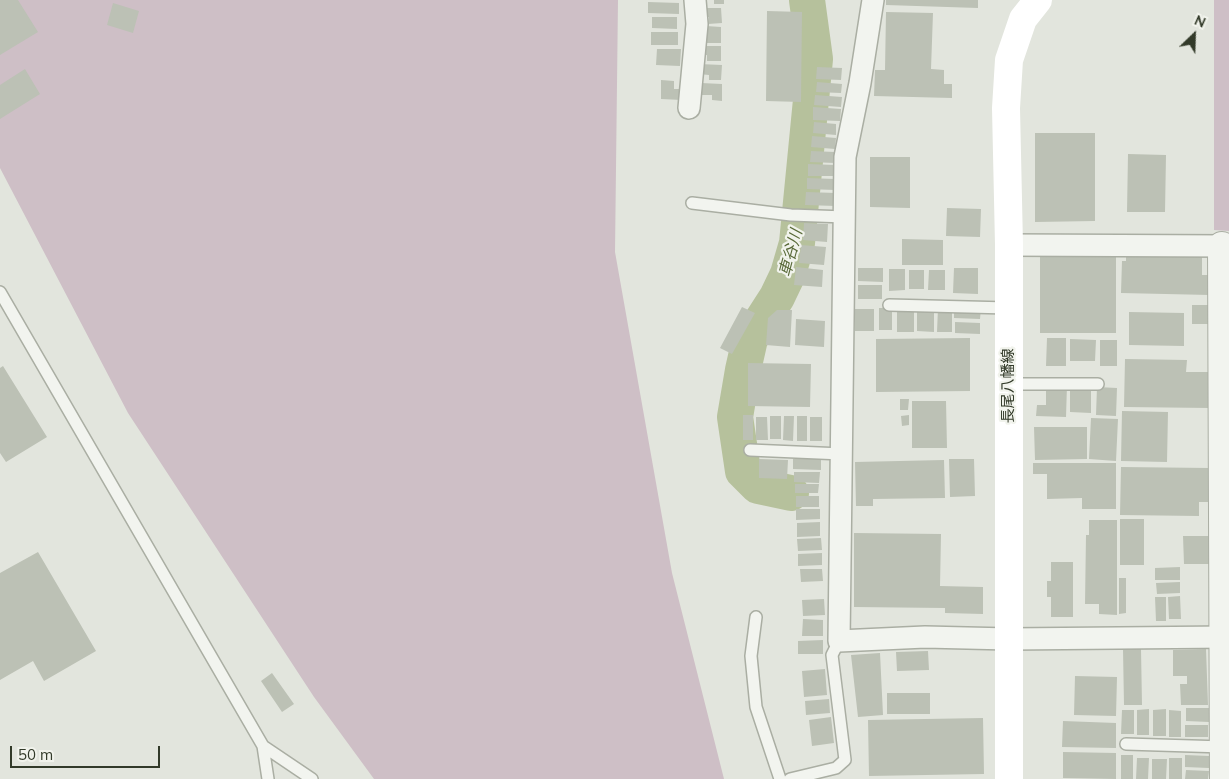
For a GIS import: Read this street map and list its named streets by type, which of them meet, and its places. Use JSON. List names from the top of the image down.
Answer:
{
  "streets": {
    "main road": ["長尾八幡線"]
  },
  "water": ["車谷川"],
  "scale_bar": "50 m",
  "north": "top right"
}
